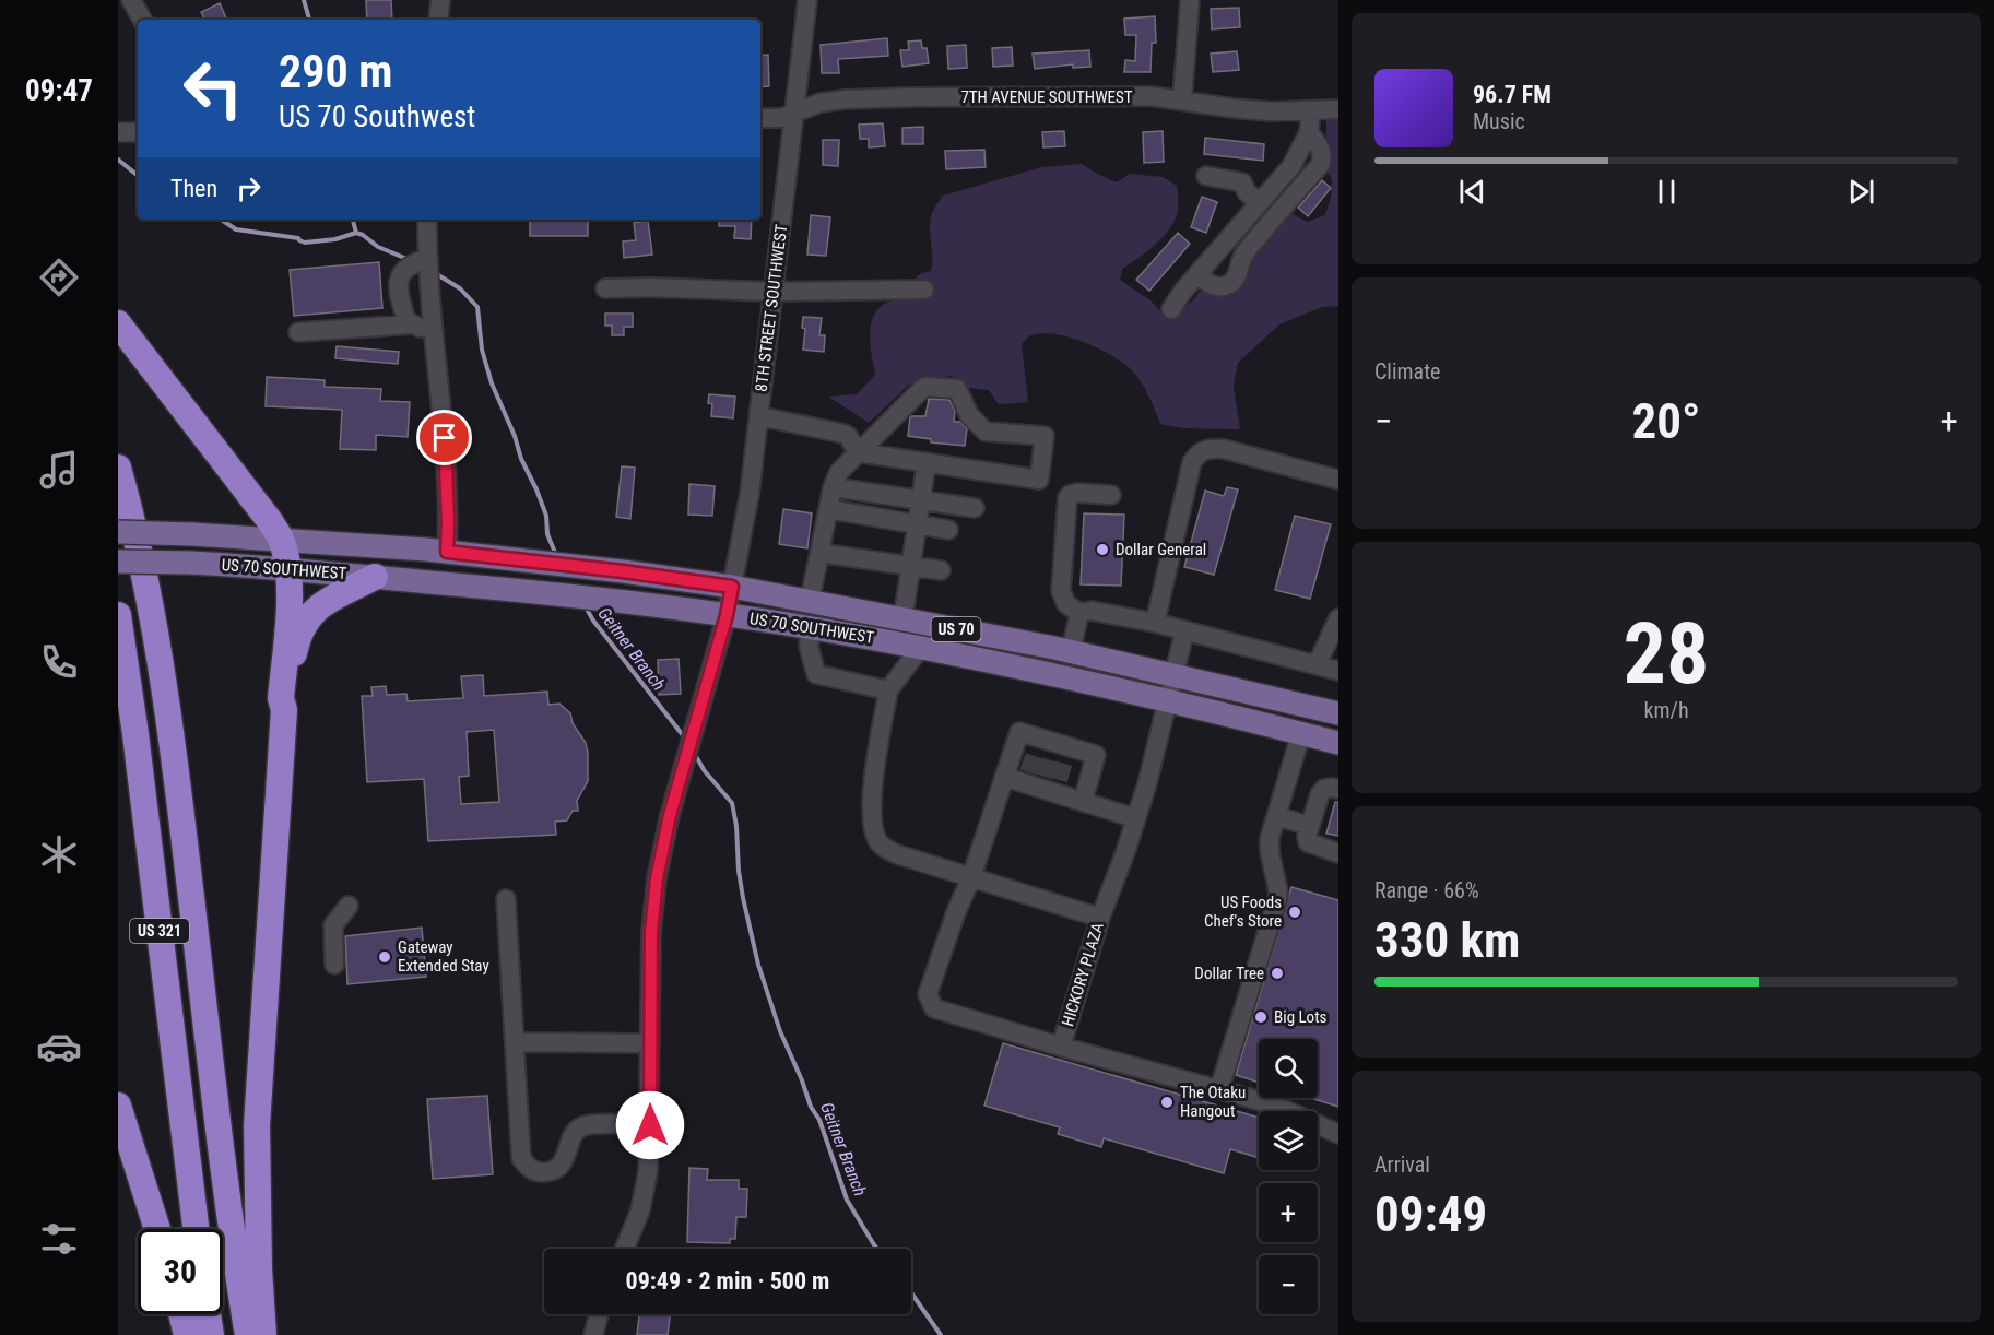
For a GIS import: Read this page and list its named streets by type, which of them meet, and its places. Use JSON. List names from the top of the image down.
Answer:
{
  "streets": {
    "highway": ["US 321"],
    "main road": ["US 70 SOUTHWEST", "US 70"],
    "street": ["7TH AVENUE SOUTHWEST", "8TH STREET SOUTHWEST", "HICKORY PLAZA"]
  },
  "crossings": [
    ["7TH AVENUE SOUTHWEST", "8TH STREET SOUTHWEST"],
    ["8TH STREET SOUTHWEST", "US 70 SOUTHWEST"],
    ["US 70 SOUTHWEST", "HICKORY PLAZA"]
  ],
  "water": ["Geitner Branch"],
  "places": [
    "Dollar General",
    "US Foods Chef's Store",
    "Gateway Extended Stay",
    "Dollar Tree",
    "Big Lots",
    "The Otaku Hangout"
  ],
  "page": {
    "tabs": "09:47",
    "turn": ["290 m", "US 70 Southwest"],
    "song": ["96.7 FM", "Music"],
    "then": "Then",
    "tile": [
      "Climate",
      ["28", "km/h"],
      ["Range · 66%", "330 km"],
      ["Arrival", "09:49"]
    ],
    "heat": ["−", "20°", "+"],
    "map_buttons": ["+", "−"],
    "limit": "30",
    "trip": "09:49 · 2 min · 500 m"
  }
}
